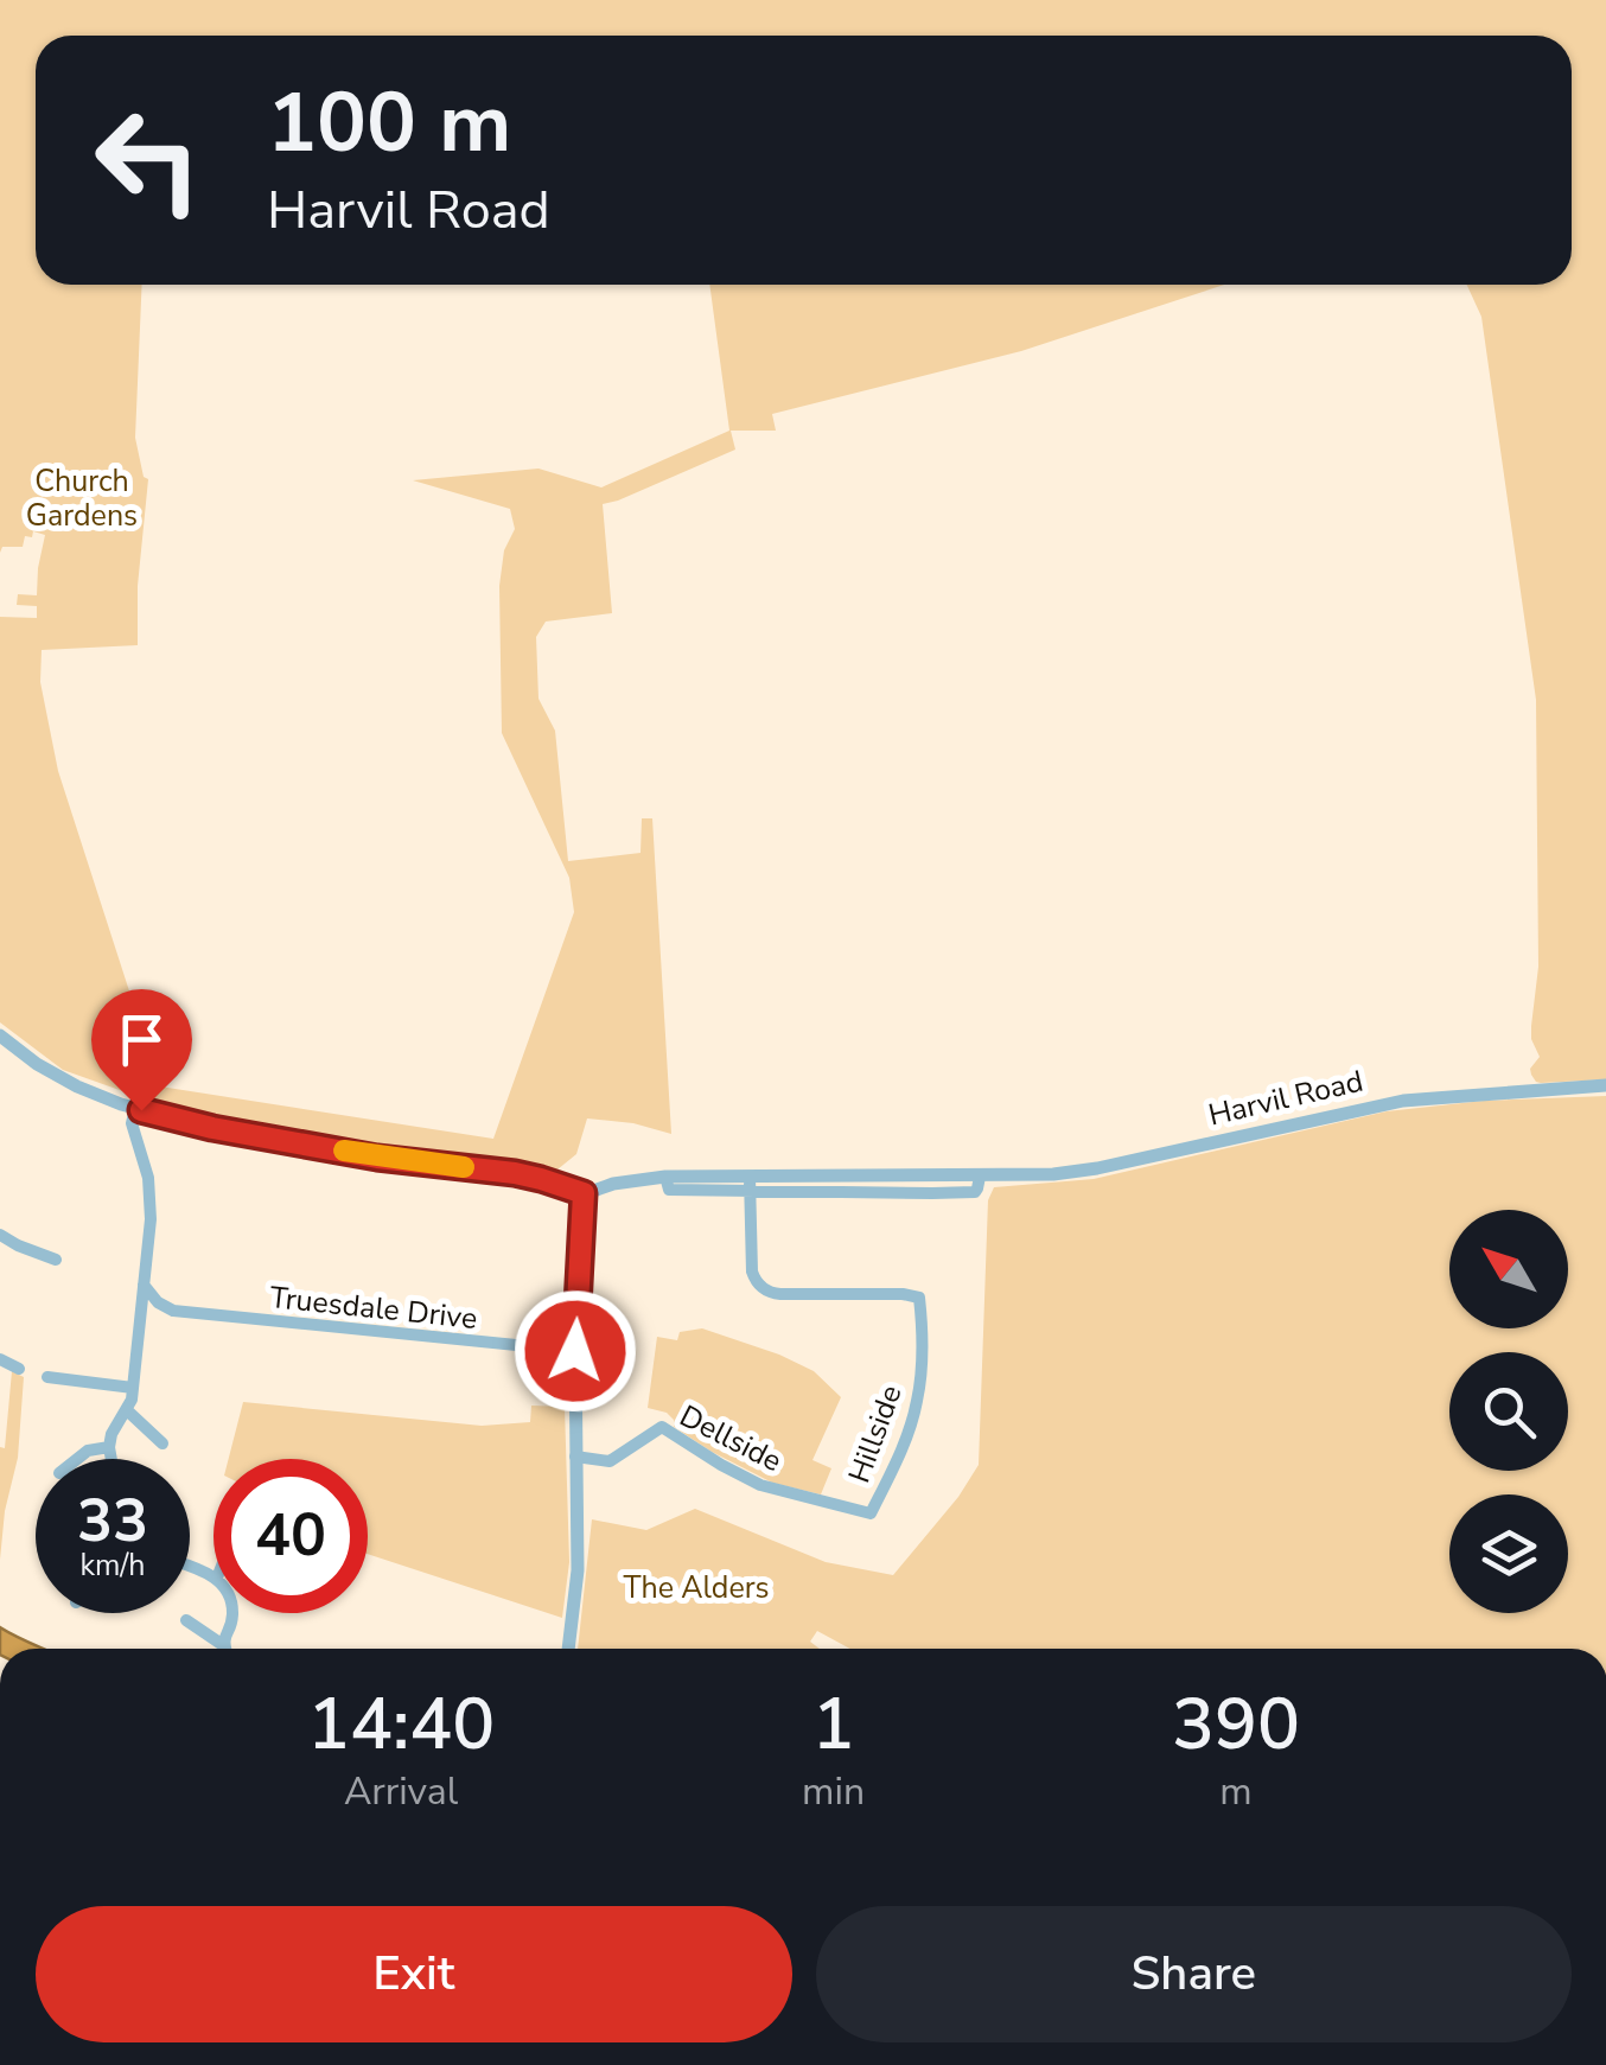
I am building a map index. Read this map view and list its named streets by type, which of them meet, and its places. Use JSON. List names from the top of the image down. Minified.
{"streets":{"street":["Harvil Road","Truesdale Drive","Hillside","Dellside"]},"crossings":[["Harvil Road","Hillside"],["Hillside","Dellside"]],"parks":["Church Gardens","The Alders"],"north":"top left","page":{"turn":["100 m","Harvil Road"],"speed":"33 km/h","limit":"40","eta":["14:40","Arrival","1","min","390","m"],"buttons":["Exit","Share"]}}
